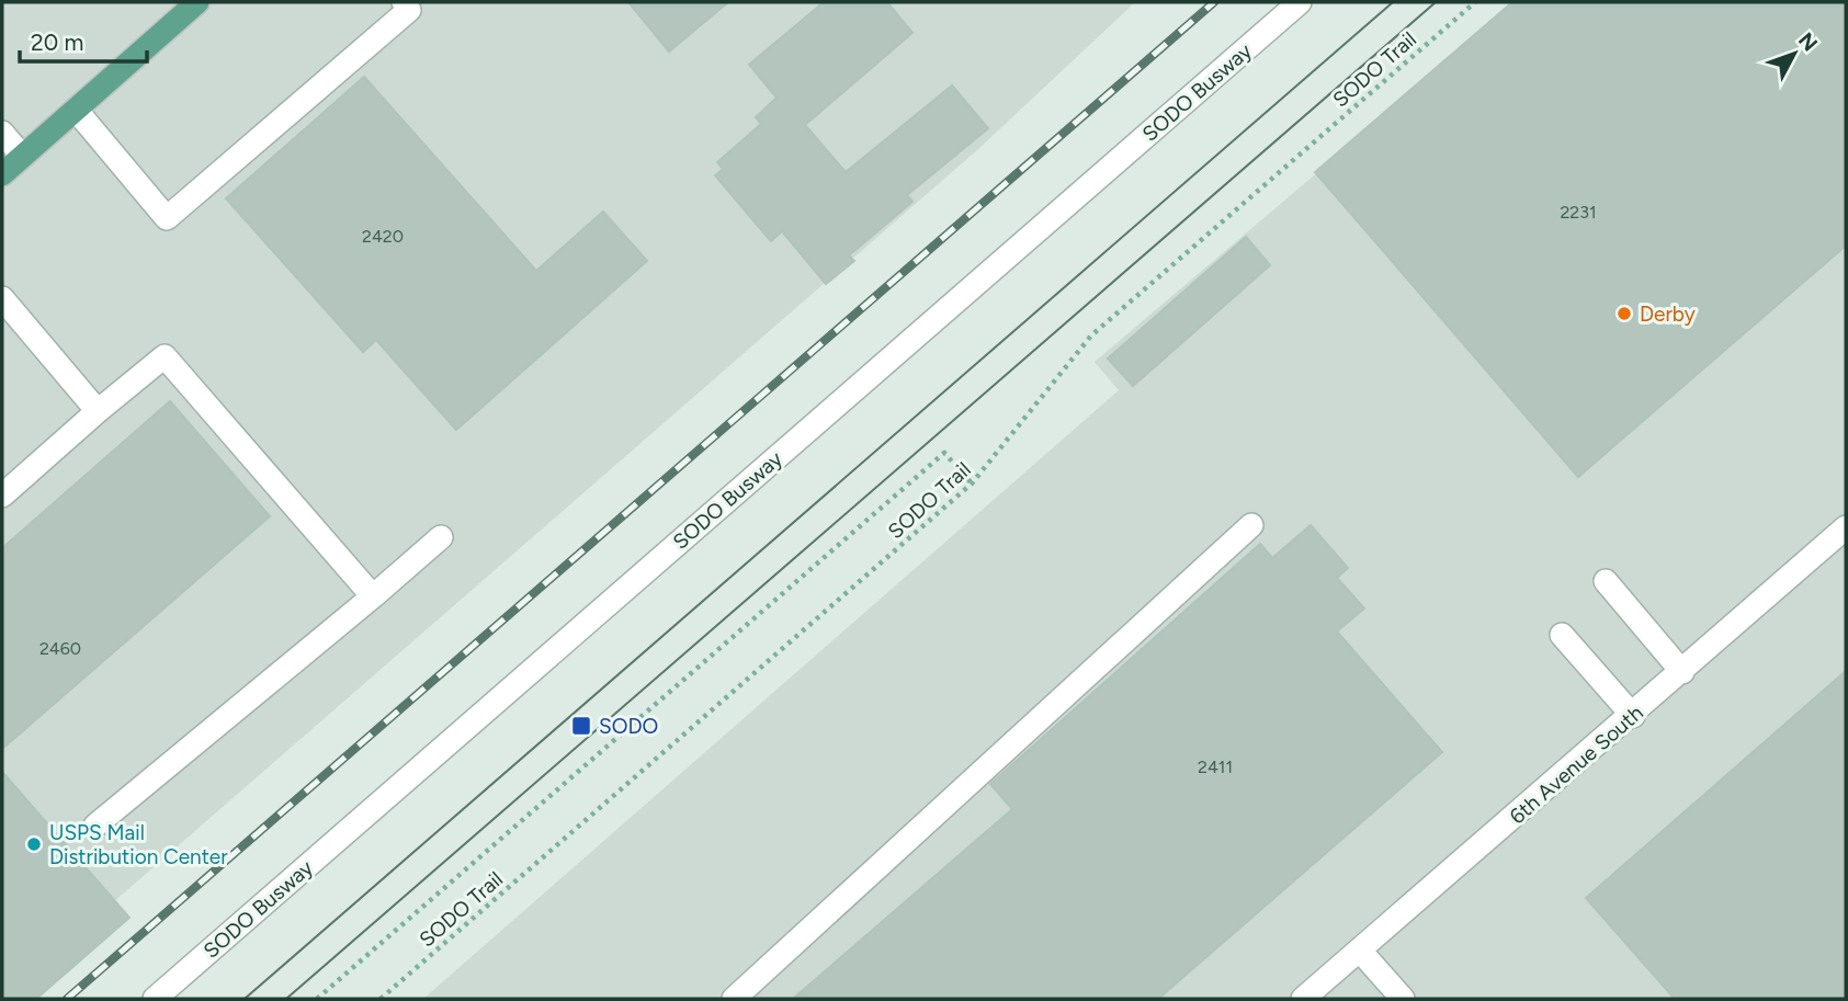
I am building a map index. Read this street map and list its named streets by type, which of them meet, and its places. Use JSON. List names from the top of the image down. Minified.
{"streets":{"street":["SODO Busway","6th Avenue South"],"path":["SODO Trail"]},"places":{"other":["Derby","USPS Mail Distribution Center"],"transit":["SODO"]},"house_numbers":["2231","2420","2460","2411"],"scale_bar":"20 m","north":"top right"}
